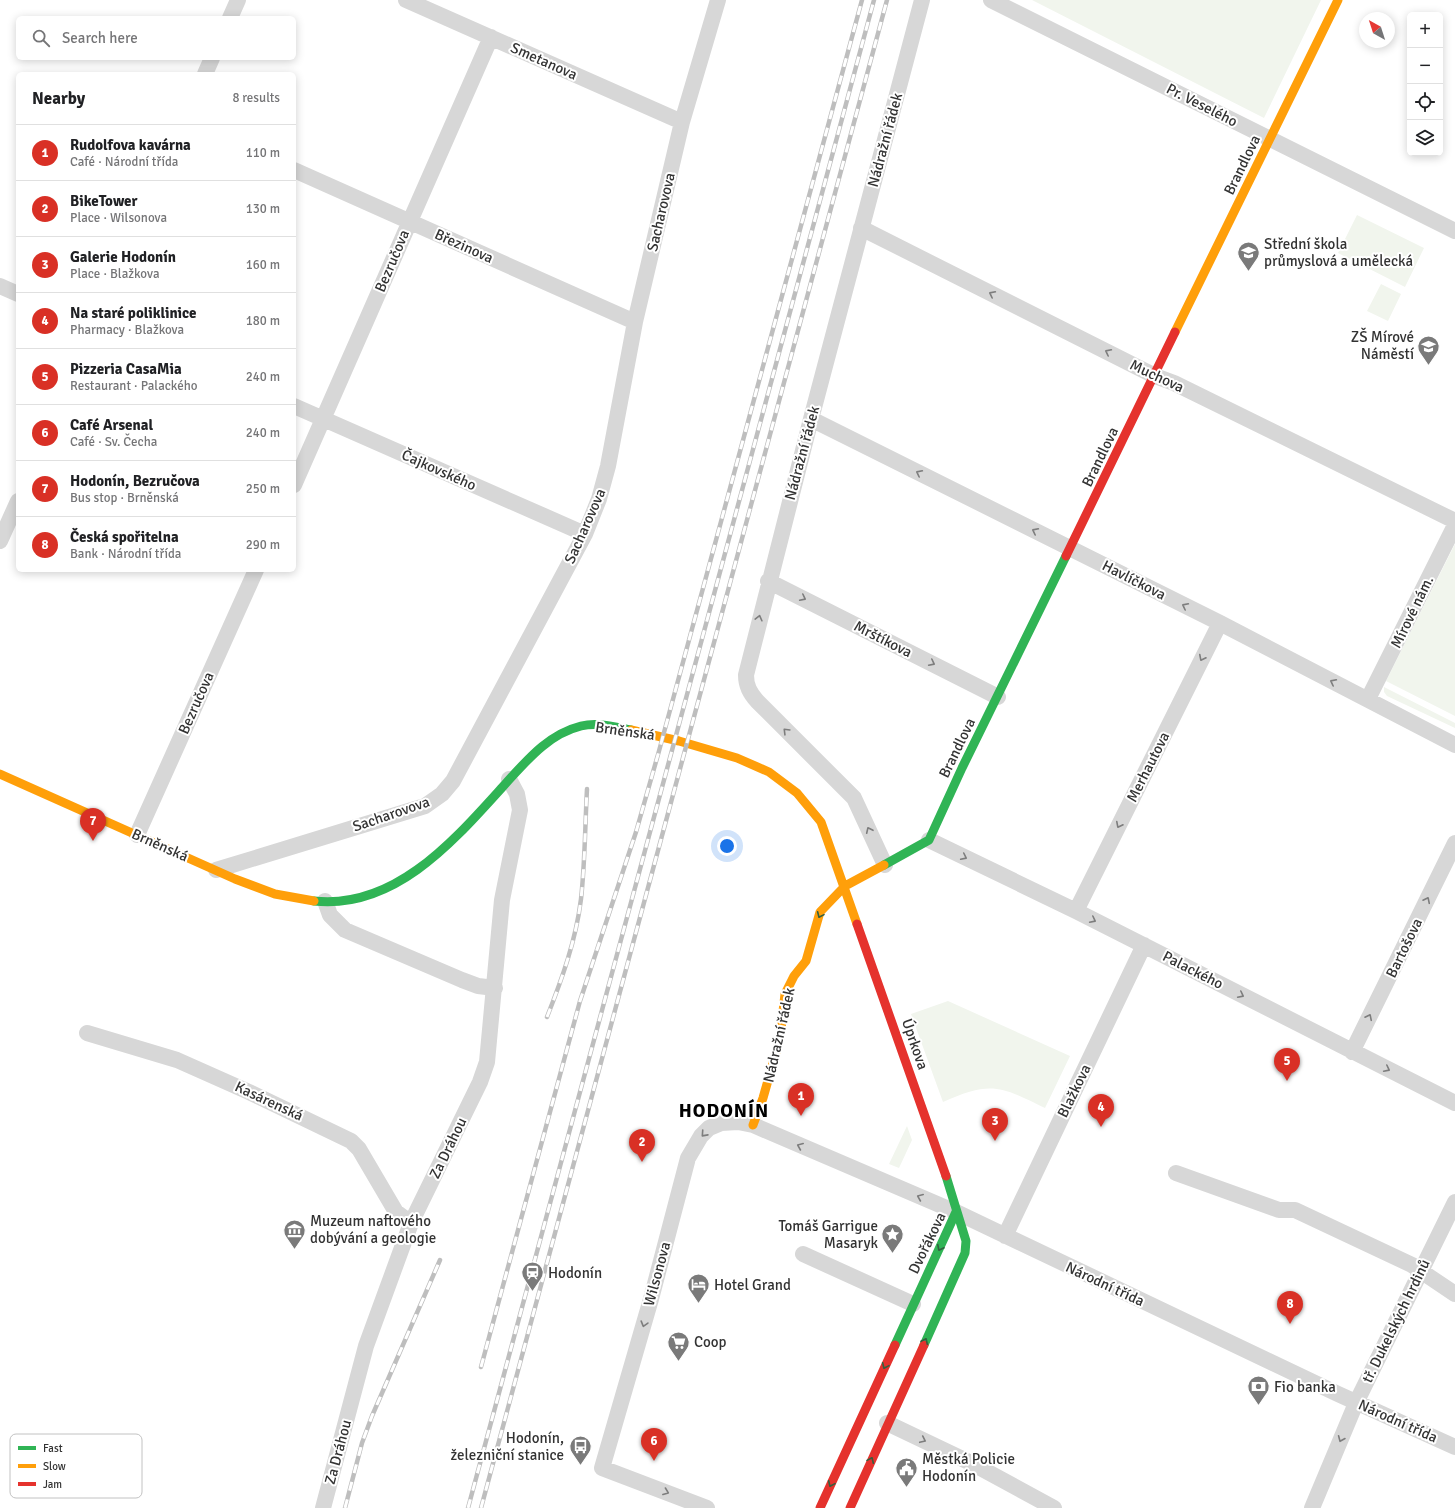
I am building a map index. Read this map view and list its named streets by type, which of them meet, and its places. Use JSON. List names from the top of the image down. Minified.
{"streets":{"main road":["Nádražní řádek","Brandlova","Brněnská","Úprkova","Dvořákova"],"street":["Smetanova","Pr. Veselého","Sacharovova","Březinova","Bezručova","Muchova","Čajkovského","Havlíčkova","Mírové nám.","Mrštíkova","Merhautova","Bartošova","Palackého","Blažkova","Kasárenská","Za Dráhou","Wilsonova","Národní třída","tř. Dukelských hrdinů"]},"crossings":[["Smetanova","Sacharovova"],["Smetanova","Bezručova"],["Pr. Veselého","Brandlova"],["Nádražní řádek","Muchova"],["Nádražní řádek","Havlíčkova"],["Nádražní řádek","Mrštíkova"],["Nádražní řádek","Brněnská"],["Nádražní řádek","Úprkova"],["Nádražní řádek","Wilsonova"],["Nádražní řádek","Národní třída"],["Brandlova","Muchova"],["Brandlova","Havlíčkova"],["Brandlova","Mrštíkova"],["Brandlova","Palackého"],["Sacharovova","Březinova"],["Sacharovova","Čajkovského"],["Sacharovova","Brněnská"],["Březinova","Bezručova"],["Bezručova","Čajkovského"],["Bezručova","Brněnská"],["Havlíčkova","Mírové nám."],["Havlíčkova","Merhautova"],["Brněnská","Úprkova"],["Brněnská","Za Dráhou"],["Merhautova","Palackého"],["Bartošova","Palackého"],["Palackého","Blažkova"],["Úprkova","Dvořákova"],["Úprkova","Národní třída"],["Blažkova","Národní třída"],["Kasárenská","Za Dráhou"],["Dvořákova","Národní třída"],["Wilsonova","Národní třída"],["Národní třída","tř. Dukelských hrdinů"]],"one_way":["Muchova","Havlíčkova","Mrštíkova","Merhautova","Bartošova","Palackého"],"districts":["HODONÍN"],"places":{"school or university":["Střední škola průmyslová a umělecká","ZŠ Mírové Náměstí"],"museum":["Muzeum naftového dobývání a geologie"],"place":["Tomáš Garrigue Masaryk"],"station":["Hodonín"],"hotel":["Hotel Grand"],"supermarket":["Coop"],"bank":["Fio banka"],"bus stop":["Hodonín, železniční stanice"],"public building":["Městká Policie Hodonín"]},"legend":["Fast","Slow","Jam"],"north":"top left","page":{"map_buttons":["+","−"],"search":"Search here","heading":["Nearby","8 results"],"list":[{"mark":"1","name":"Rudolfova kavárna","note":"Café · Národní třída","value":"110 m"},{"mark":"2","name":"BikeTower","note":"Place · Wilsonova","value":"130 m"},{"mark":"3","name":"Galerie Hodonín","note":"Place · Blažkova","value":"160 m"},{"mark":"4","name":"Na staré poliklinice","note":"Pharmacy · Blažkova","value":"180 m"},{"mark":"5","name":"Pizzeria CasaMia","note":"Restaurant · Palackého","value":"240 m"},{"mark":"6","name":"Café Arsenal","note":"Café · Sv. Čecha","value":"240 m"},{"mark":"7","name":"Hodonín, Bezručova","note":"Bus stop · Brněnská","value":"250 m"},{"mark":"8","name":"Česká spořitelna","note":"Bank · Národní třída","value":"290 m"}],"pins":["7","5","1","4","3","2","8","6"]}}
